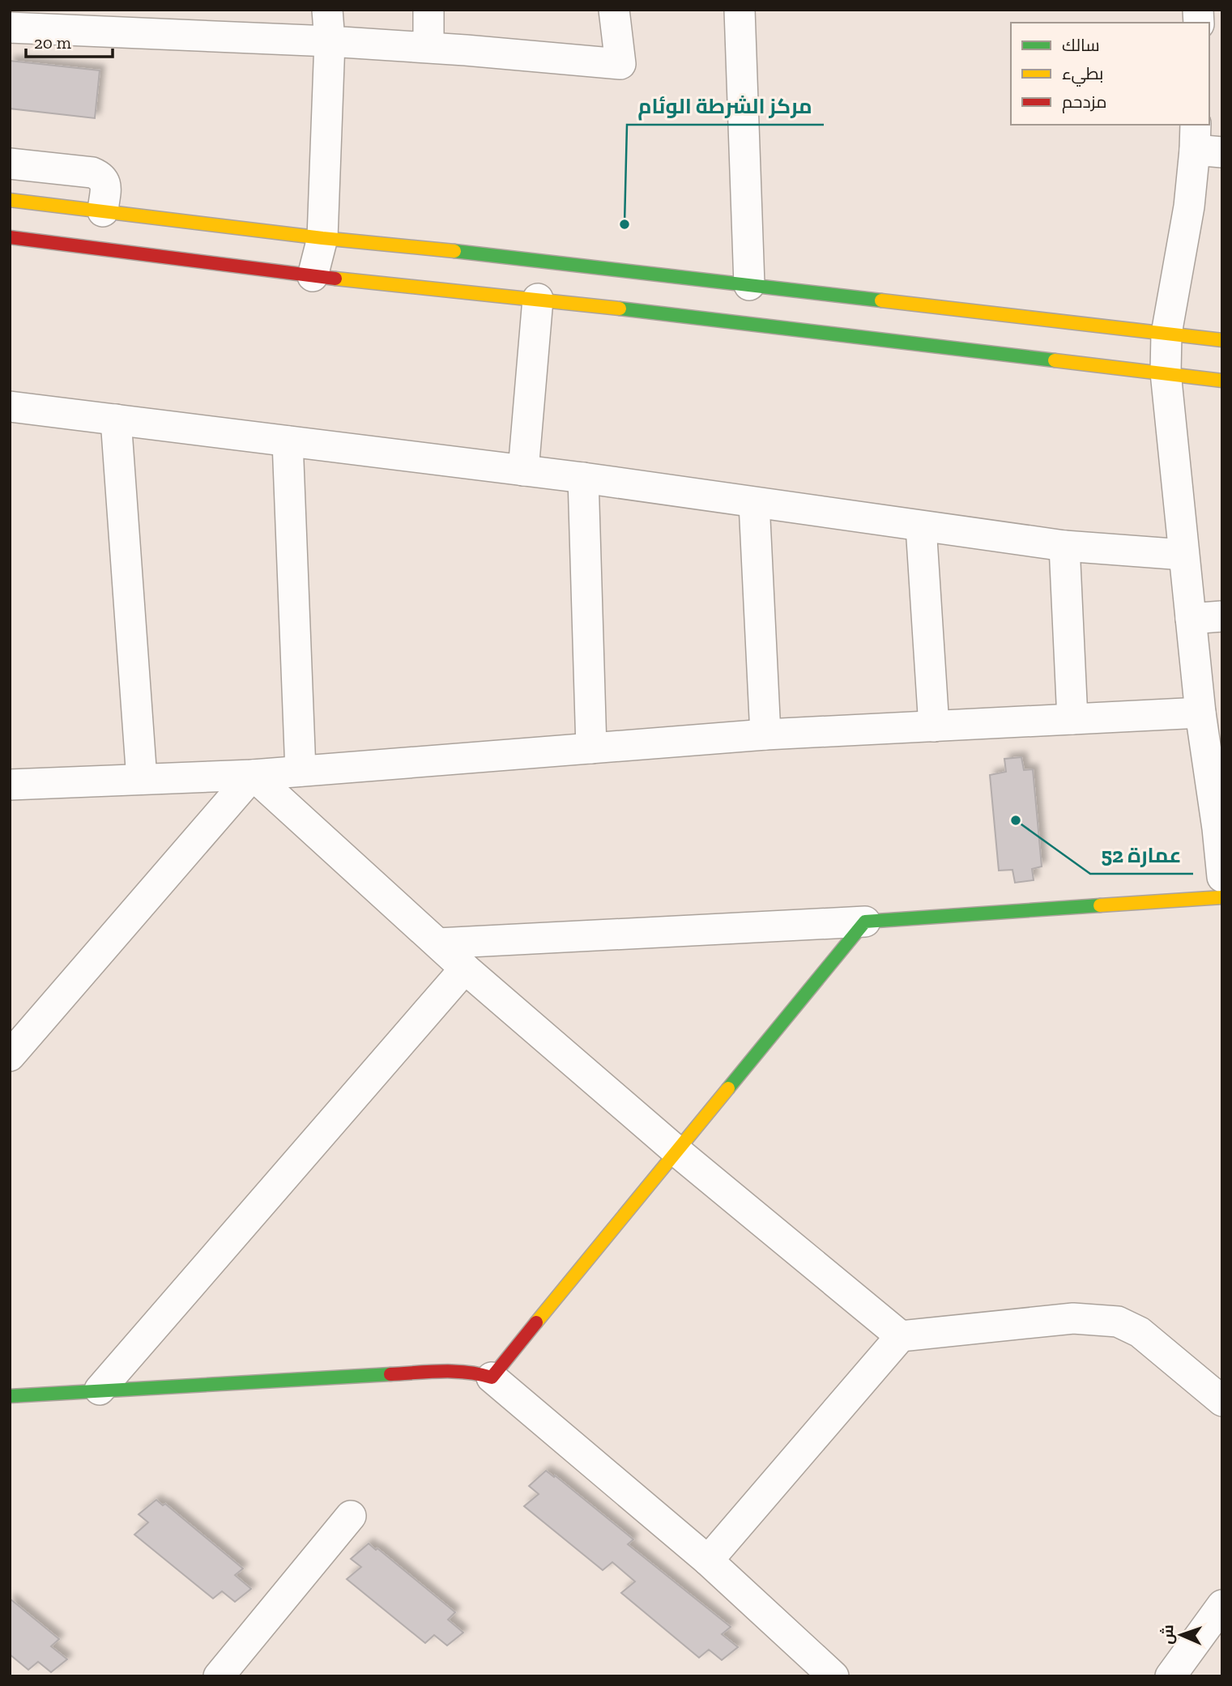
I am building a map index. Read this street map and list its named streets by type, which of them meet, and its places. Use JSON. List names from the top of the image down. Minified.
{"places":["مركز الشرطة الوئام","عمارة 52"],"legend":["سالك","بطيء","مزدحم"],"scale_bar":"20 m","north":"left"}
